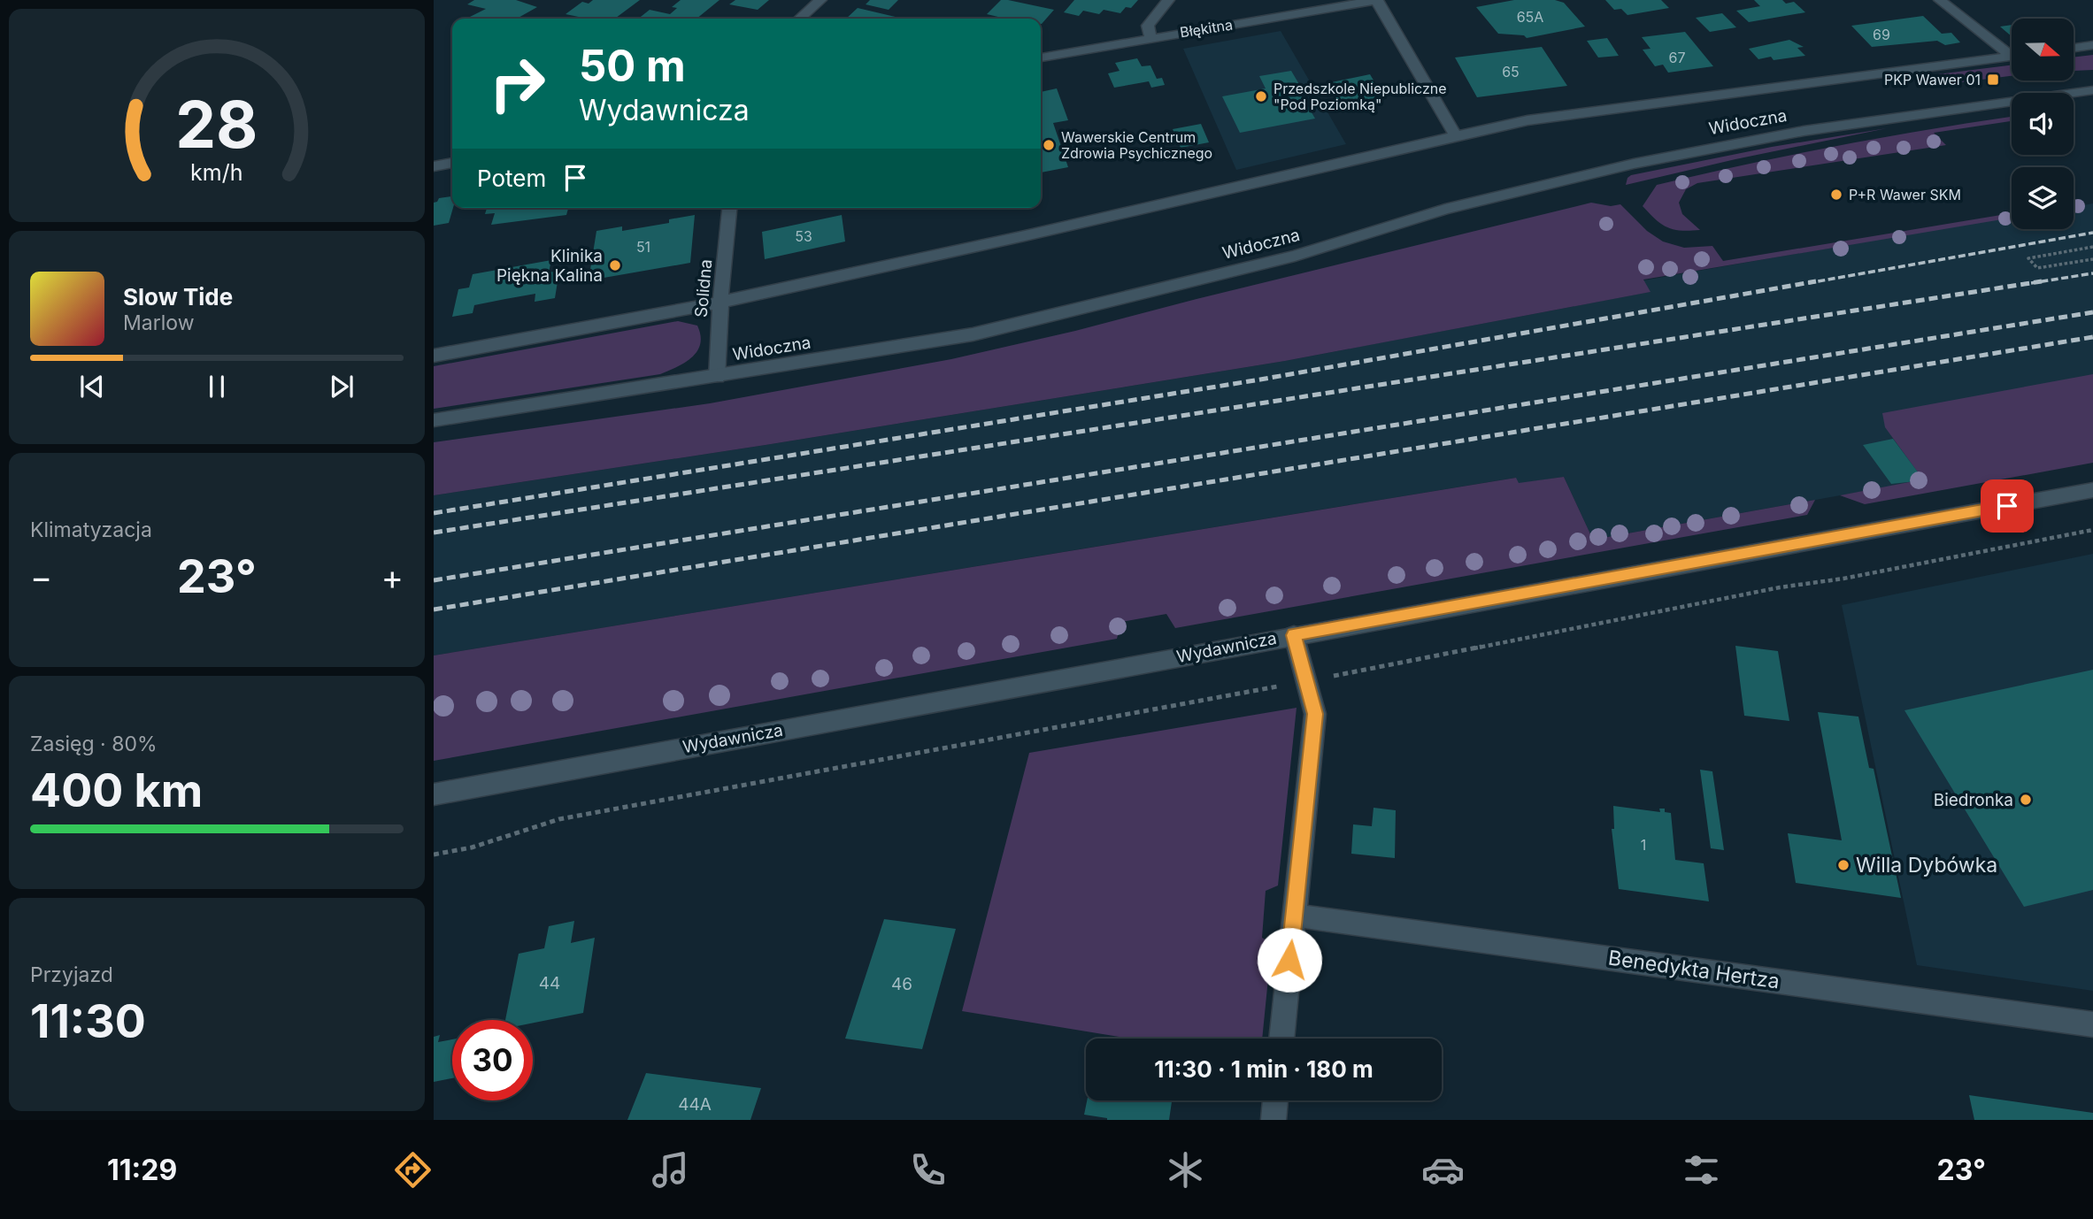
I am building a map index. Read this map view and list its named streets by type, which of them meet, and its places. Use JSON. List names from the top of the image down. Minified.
{"streets":{"street":["Błękitna","Widoczna","Solidna","Wydawnicza","Benedykta Hertza"]},"crossings":[["Widoczna","Solidna"]],"places":{"transit":["PKP Wawer 01"],"other":["Przedszkole Niepubliczne \"Pod Poziomką\"","Wawerskie Centrum Zdrowia Psychicznego","P+R Wawer SKM","Klinika Piękna Kalina","Biedronka","Willa Dybówka"]},"house_numbers":["65A","69","67","65","53","51","1","44","46","44A"],"north":"right","page":{"turn":["50 m","Wydawnicza"],"then":"Potem","song":["Slow Tide","Marlow"],"tile":["Klimatyzacja",["Zasięg · 80%","400 km"],["Przyjazd","11:30"]],"heat":["−","23°","+"],"limit":"30","trip":"11:30 · 1 min · 180 m","tabs":["11:29","23°"],"gauge":["28","km/h"]}}
